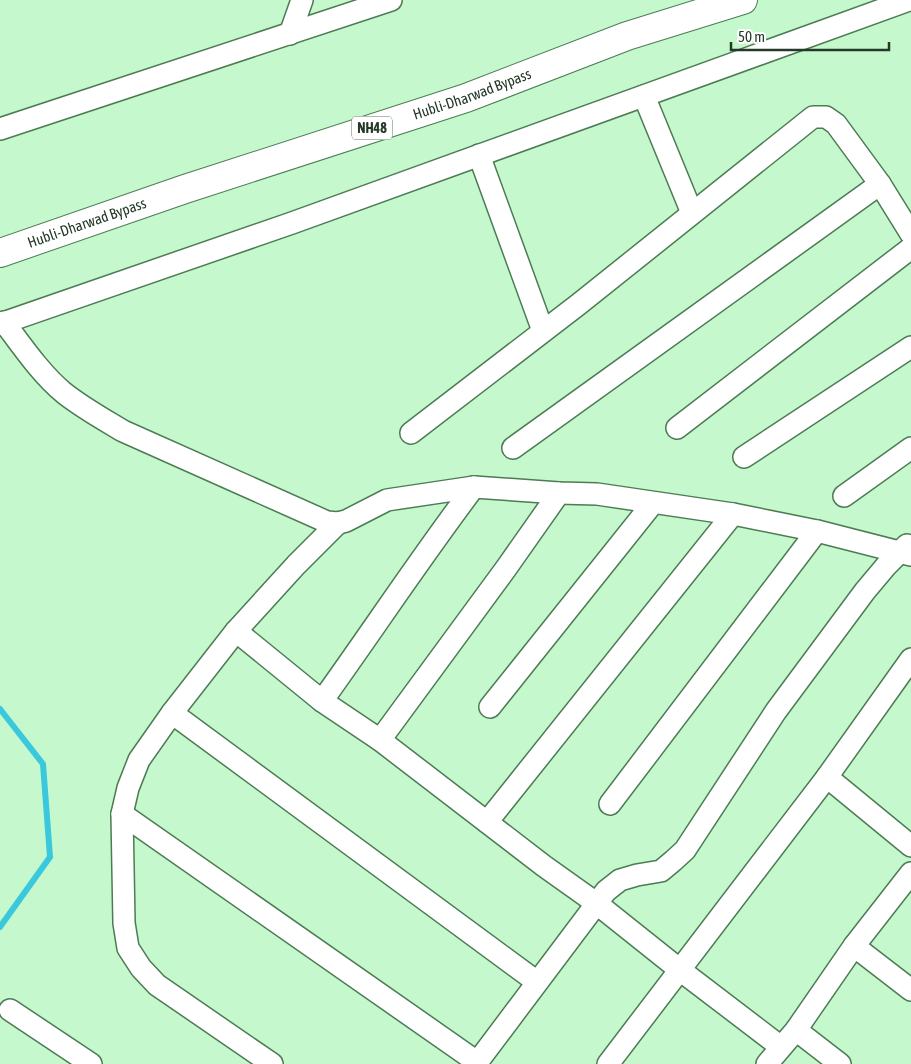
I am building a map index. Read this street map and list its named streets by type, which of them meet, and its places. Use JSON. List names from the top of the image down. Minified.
{"streets":{"highway":["Hubli-Dharwad Bypass","NH48"]},"scale_bar":"50 m"}
